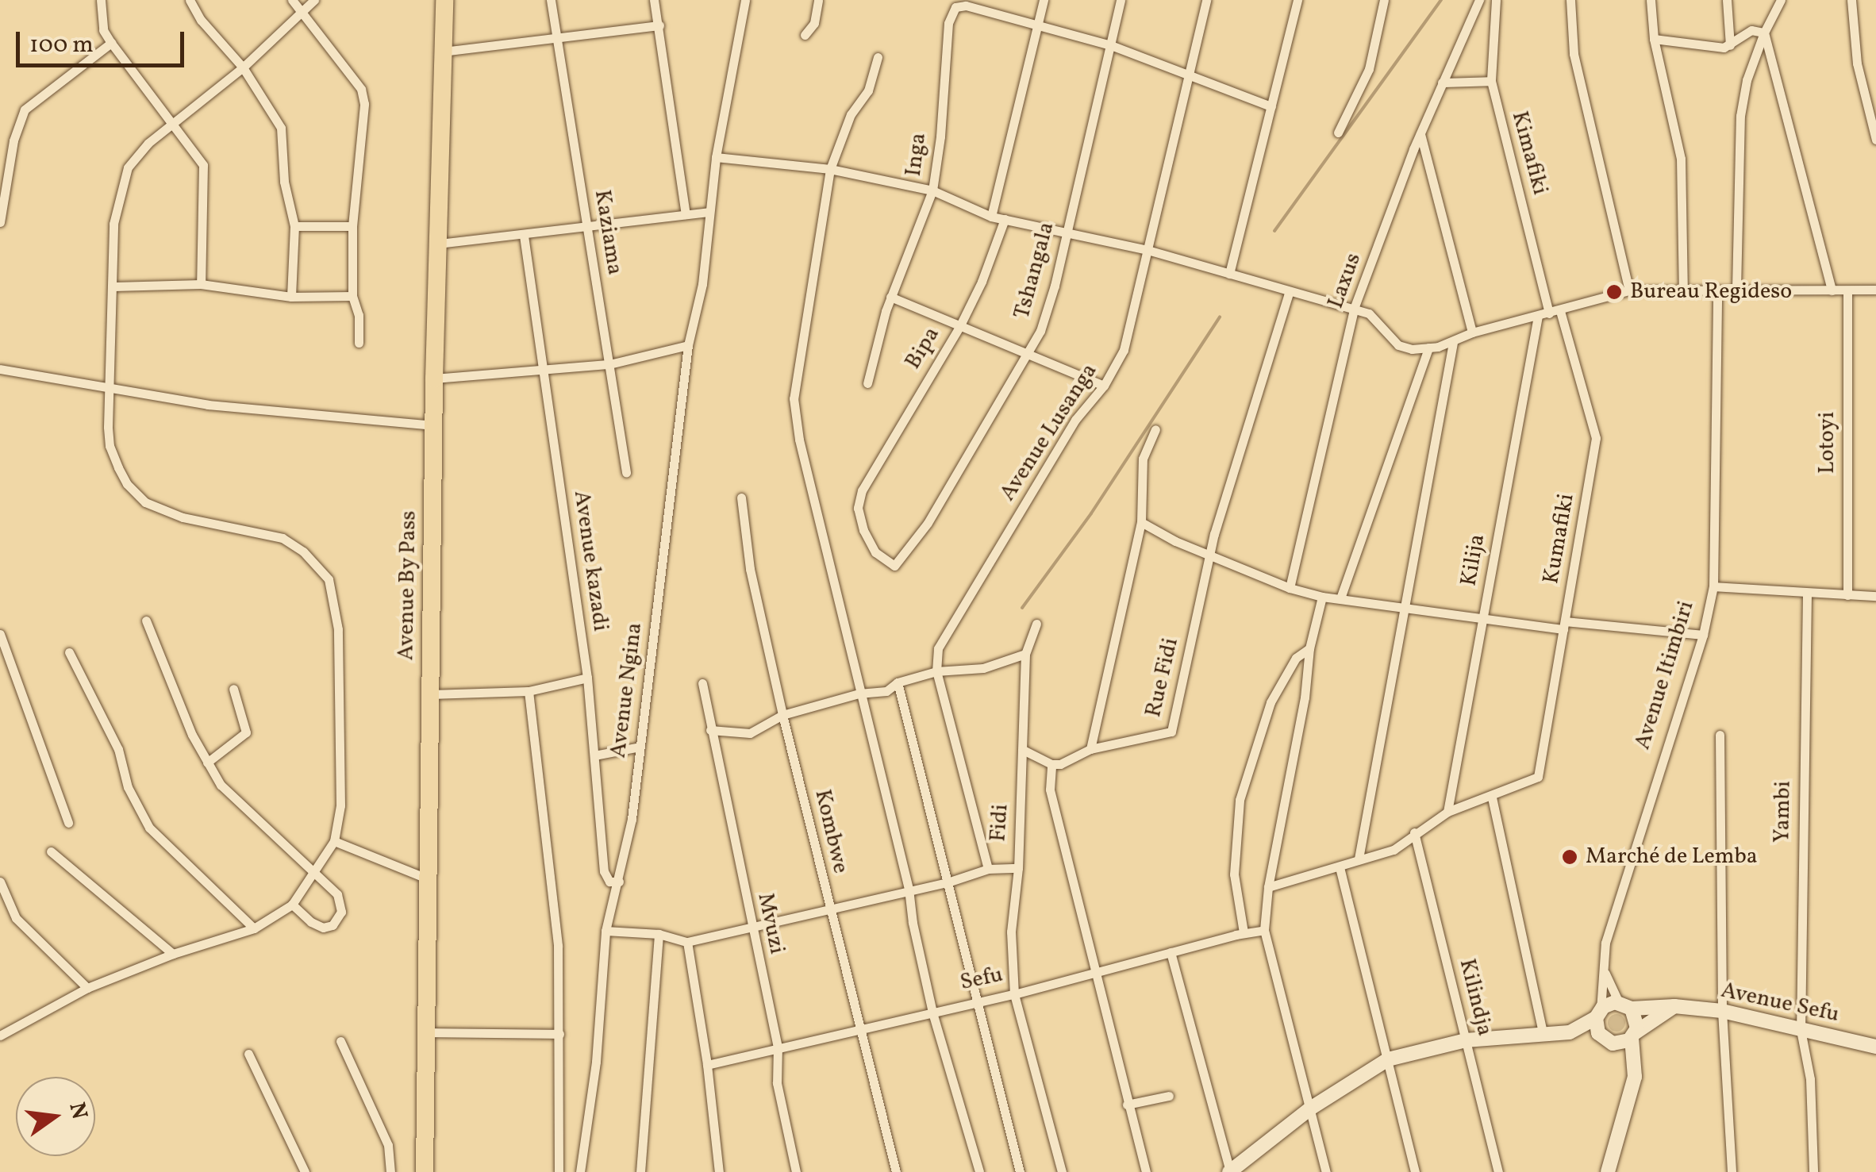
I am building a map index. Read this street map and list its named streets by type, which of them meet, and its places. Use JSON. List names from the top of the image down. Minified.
{"streets":{"highway":["Avenue By Pass"],"main road":["Avenue Sefu"],"street":["Kimafiki","Inga","Kaziama","Tshangala","Laxus","Bipa","Avenue Lusanga","Lotoyi","Kumafiki","Kilija","Avenue kazadi","Avenue Itimbiri","Rue Fidi","Avenue Ngina","Yambi","Fidi","Kombwe","Mvuzi","Sefu","Kilindja"]},"crossings":[["Kimafiki","Kilija"],["Tshangala","Bipa"],["Avenue kazadi","Avenue Ngina"],["Avenue Itimbiri","Avenue Sefu"],["Yambi","Avenue Sefu"],["Fidi","Sefu"],["Kombwe","Sefu"],["Mvuzi","Sefu"]],"places":["Bureau Regideso","Marché de Lemba"],"scale_bar":"100 m","north":"right"}
